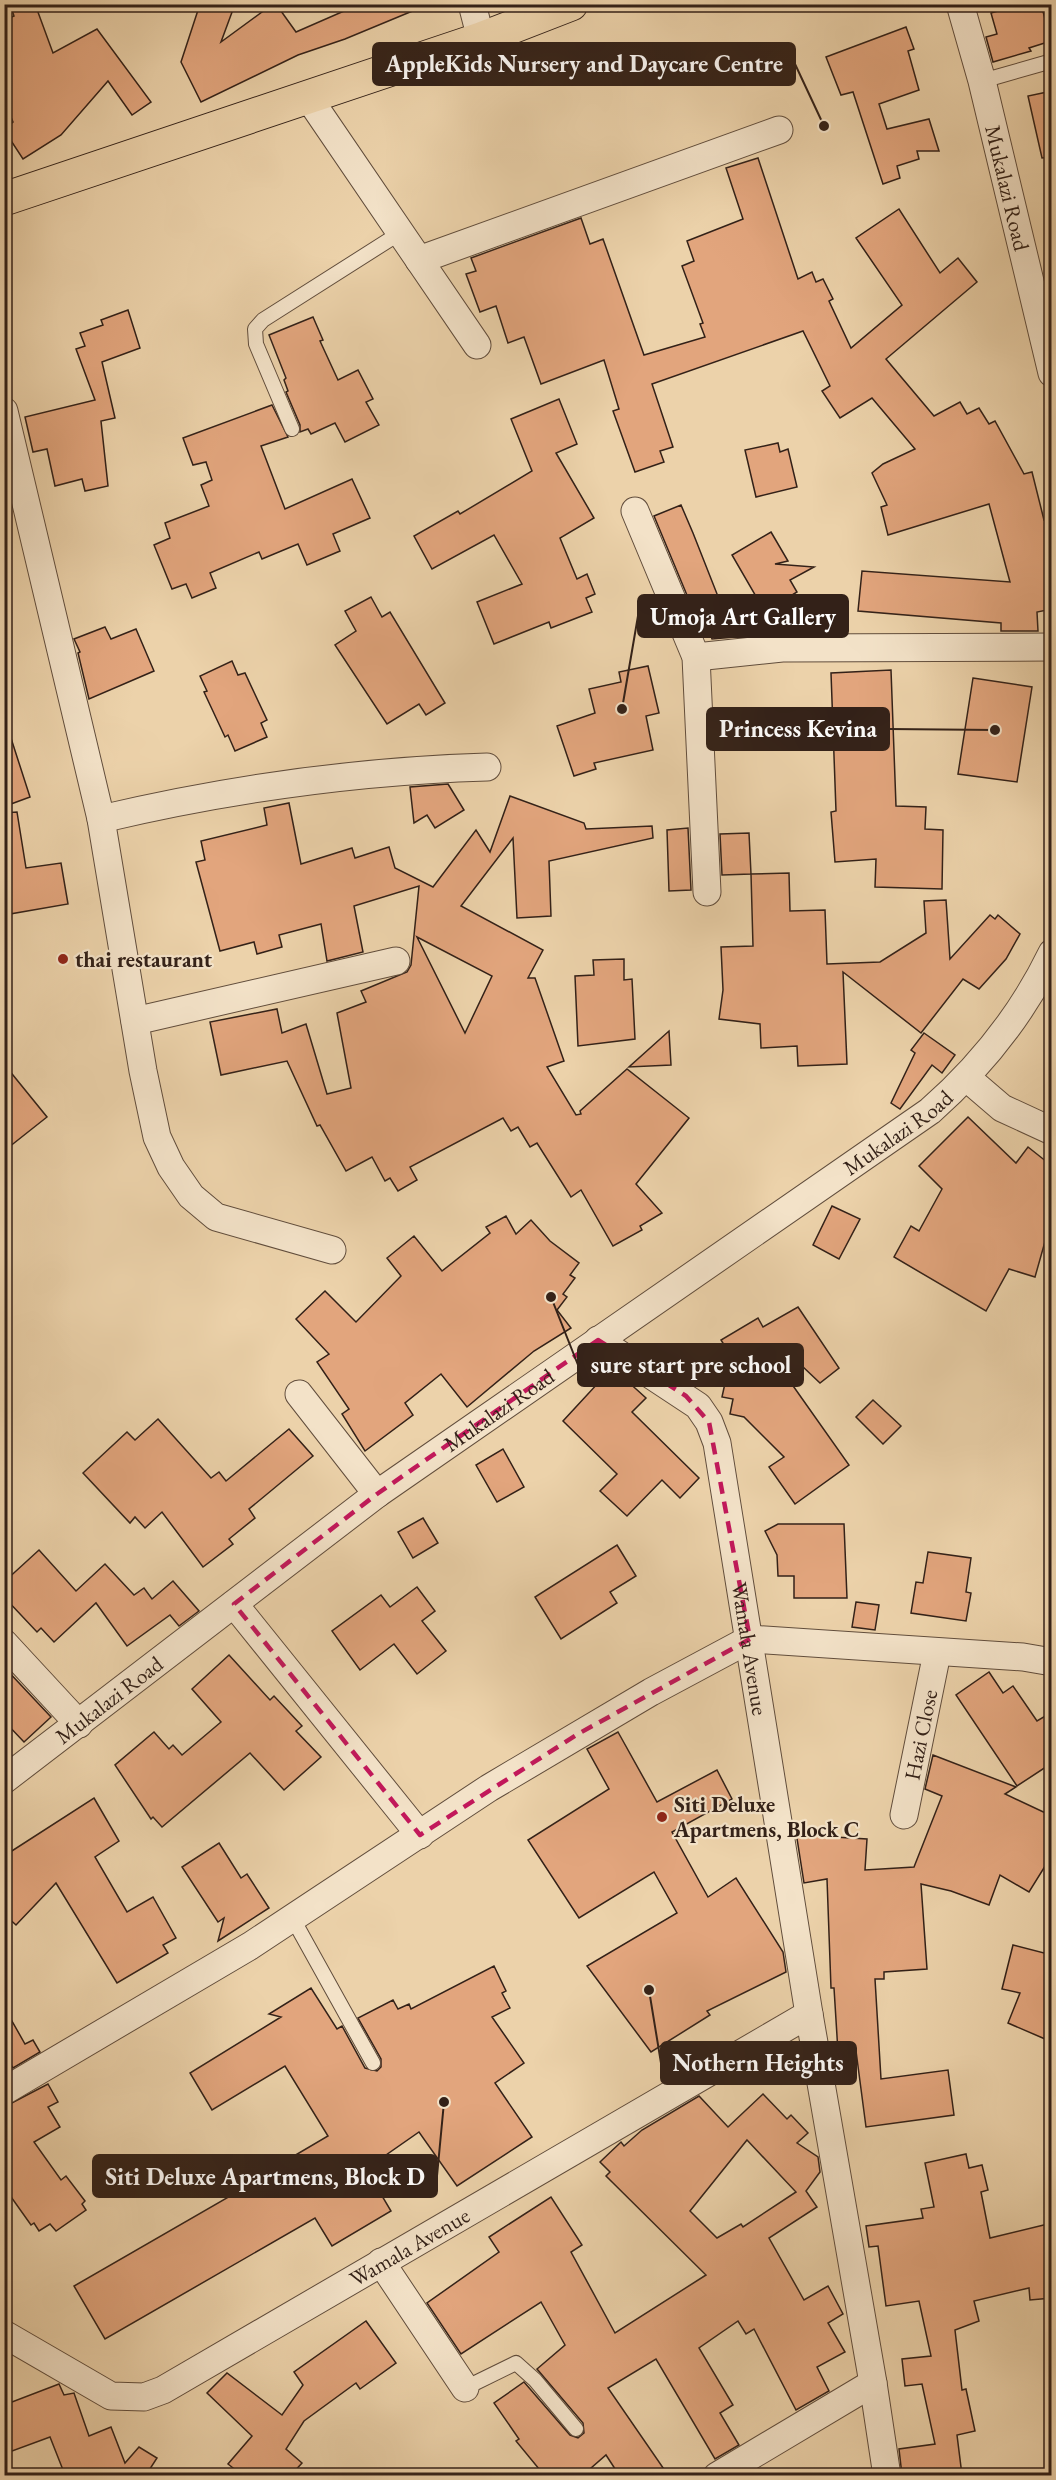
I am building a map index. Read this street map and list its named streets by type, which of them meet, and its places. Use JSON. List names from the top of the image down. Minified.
{"streets":{"street":["Mukalazi Road","Wamala Avenue","Hazi Close"]},"crossings":[["Mukalazi Road","Wamala Avenue"]],"places":["AppleKids Nursery and Daycare Centre","Umoja Art Gallery","Princess Kevina","thai restaurant","sure start pre school","Siti Deluxe Apartmens, Block C","Nothern Heights","Siti Deluxe Apartmens, Block D"]}
